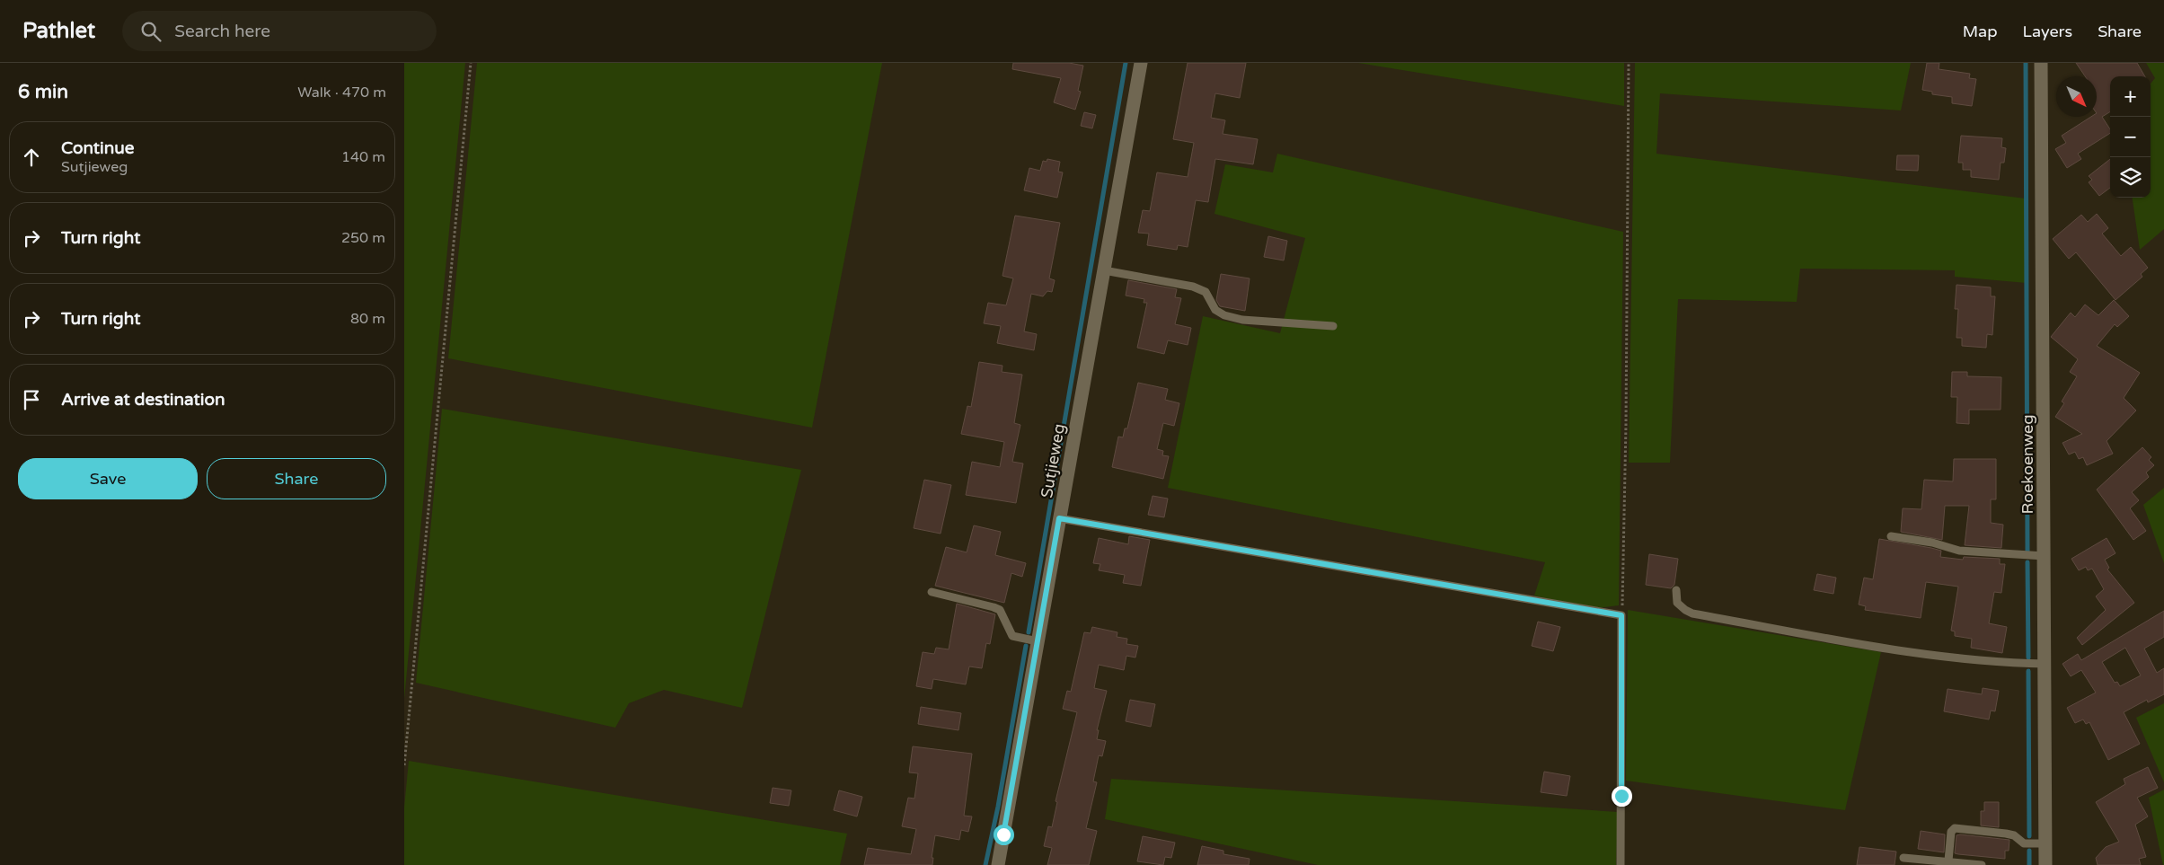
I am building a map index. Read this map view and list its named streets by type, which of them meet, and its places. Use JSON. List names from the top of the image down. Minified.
{"streets":{"street":["Sutjieweg","Roekoenweg"]},"north":"bottom right","page":{"header":"Pathlet","search":"Search here","nav":["Map","Layers","Share"],"heading":["6 min","Walk · 470 m"],"map_buttons":["+","−"],"list":[["Continue","Sutjieweg","140 m"],["Turn right","250 m"],["Turn right","80 m"],"Arrive at destination"],"buttons":["Save","Share"]}}
